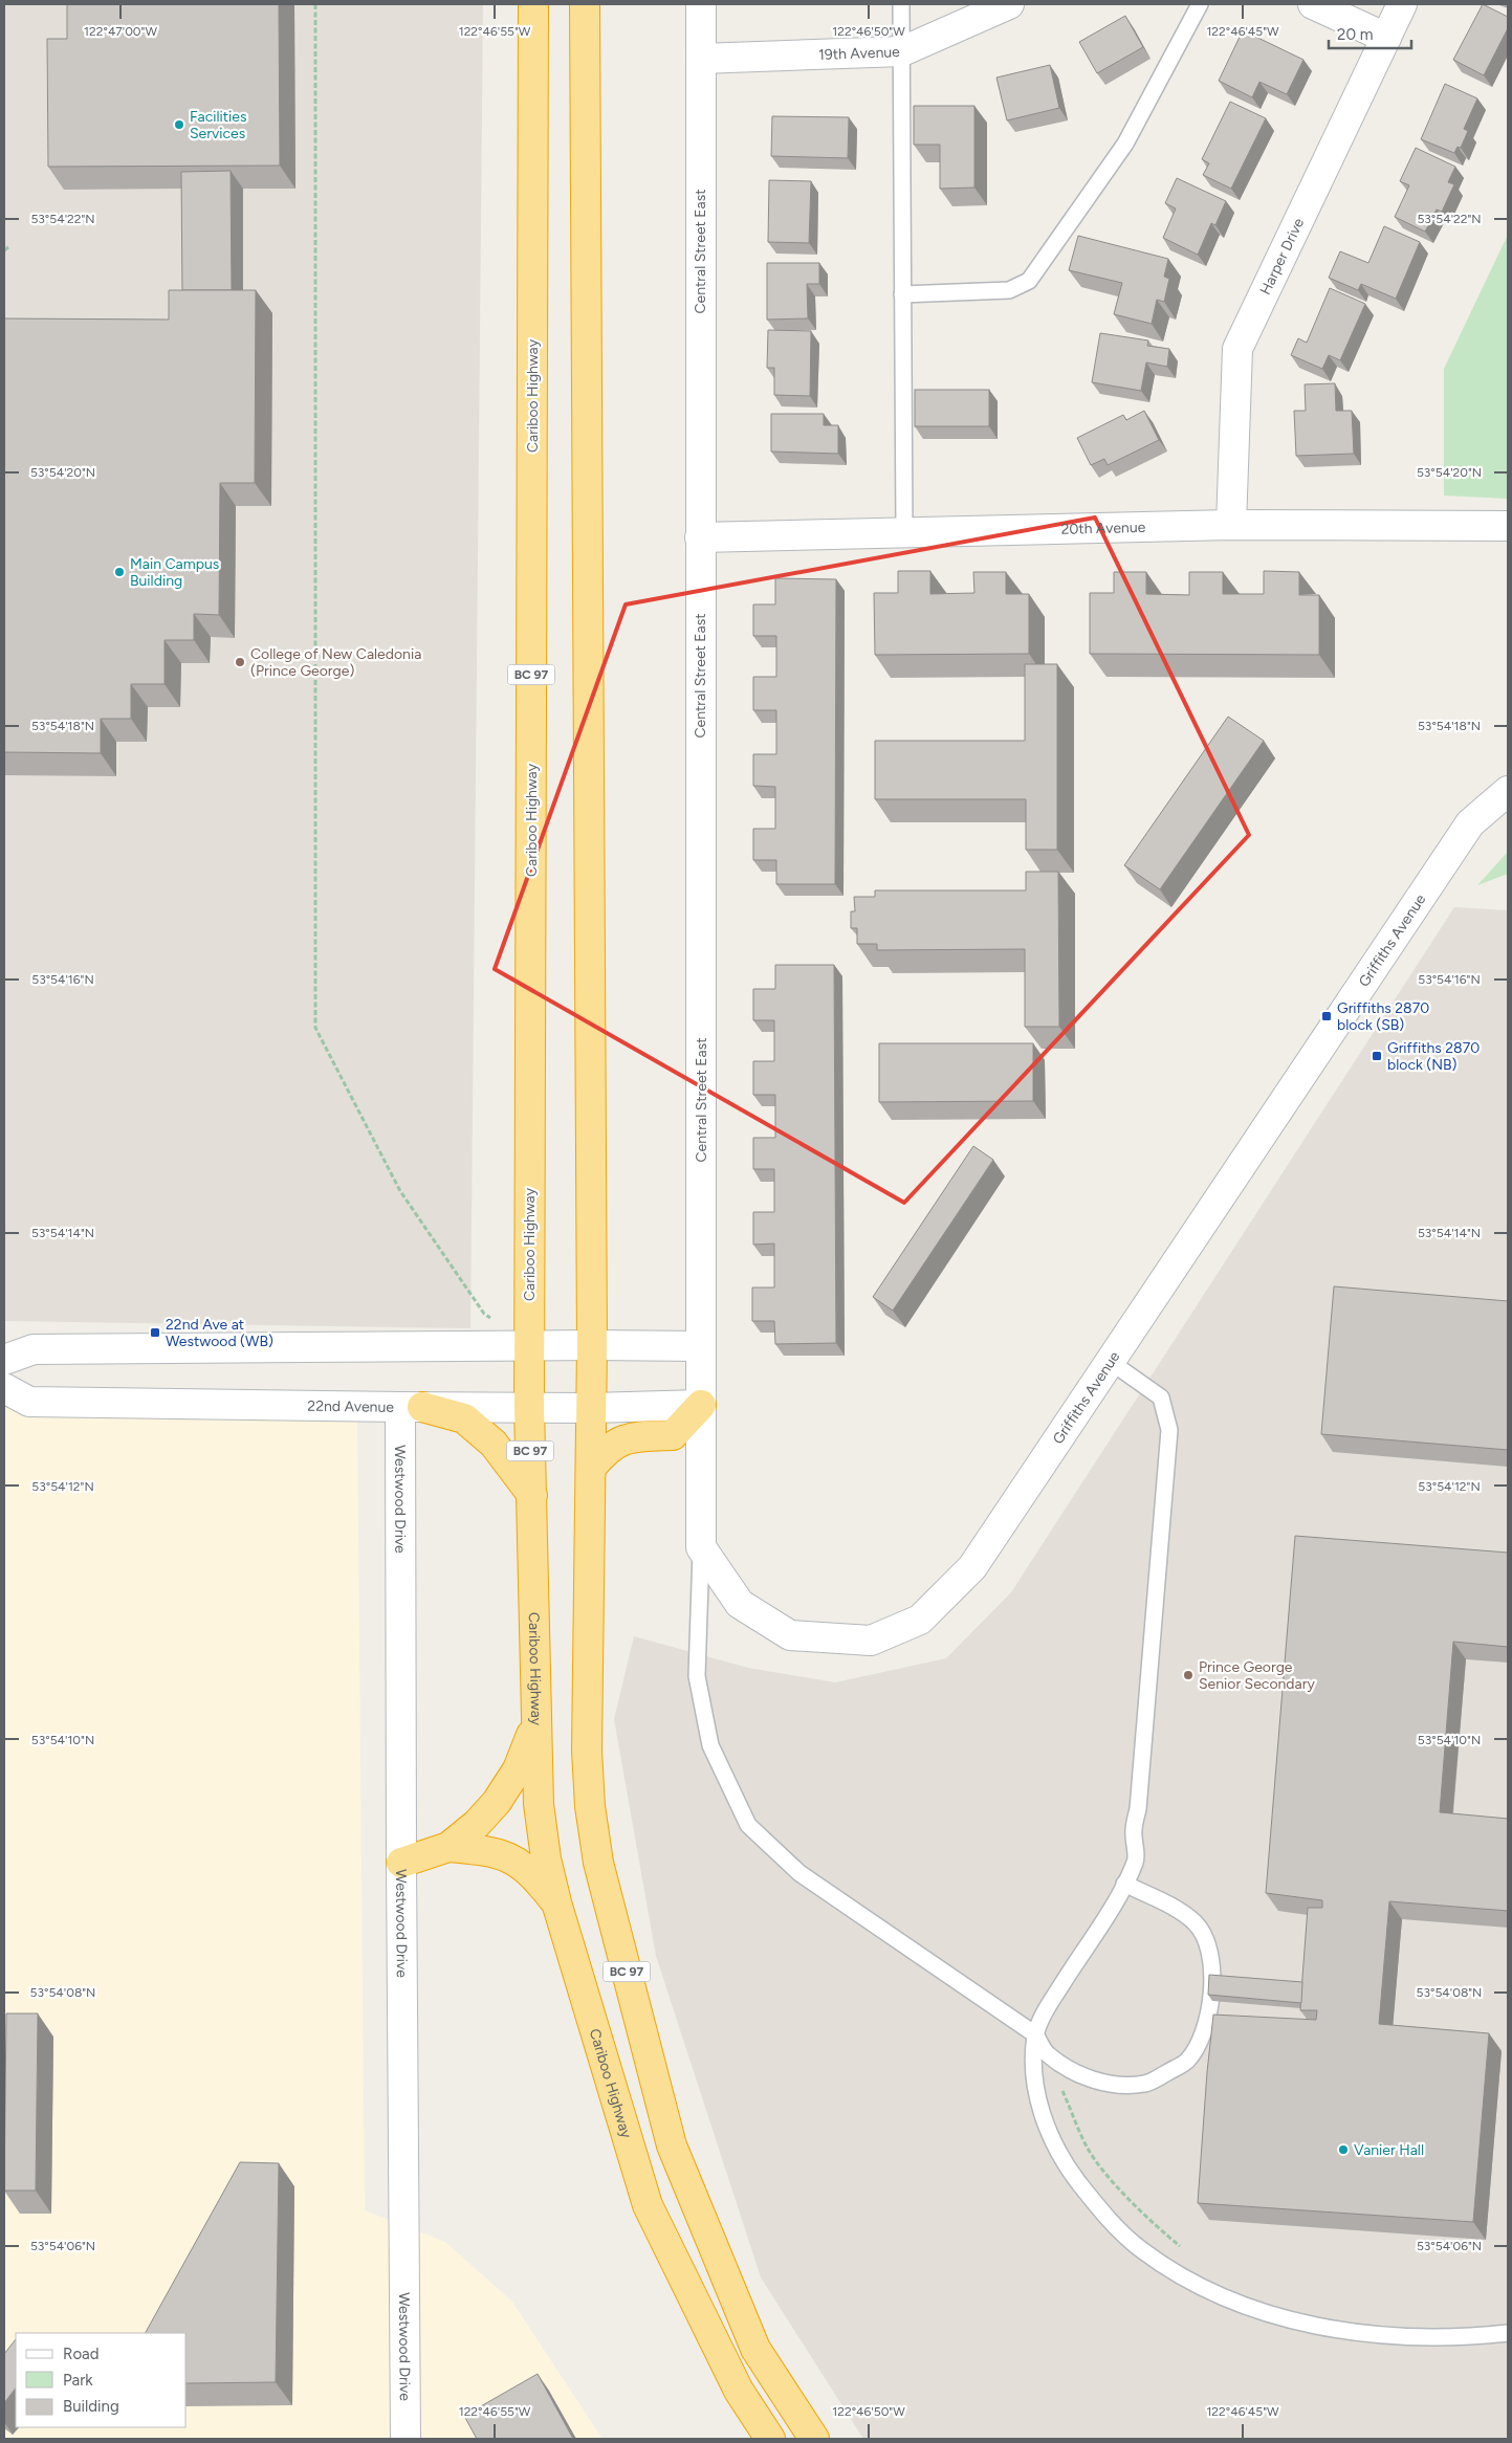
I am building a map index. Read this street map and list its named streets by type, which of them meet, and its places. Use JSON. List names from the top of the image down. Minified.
{"streets":{"highway":["Cariboo Highway","BC 97"],"street":["19th Avenue","Central Street East","Harper Drive","20th Avenue","Griffiths Avenue","22nd Avenue","Westwood Drive"]},"crossings":[["19th Avenue","Central Street East"],["Central Street East","20th Avenue"],["Harper Drive","20th Avenue"],["Cariboo Highway","22nd Avenue"],["BC 97","22nd Avenue"],["22nd Avenue","Westwood Drive"]],"places":{"other":["Facilities Services","Main Campus Building","College of New Caledonia (Prince George)","Prince George Senior Secondary","Vanier Hall"],"transit":["Griffiths 2870 block (SB)","Griffiths 2870 block (NB)","22nd Ave at Westwood (WB)"]},"legend":["Road","Park","Building"],"scale_bar":"20 m","coordinates":["122°47'00\"W","122°46'55\"W","122°46'50\"W","122°46'45\"W","53°54'22\"N","53°54'20\"N","53°54'18\"N","53°54'16\"N","53°54'14\"N","53°54'12\"N","53°54'10\"N","53°54'08\"N","53°54'06\"N"]}
